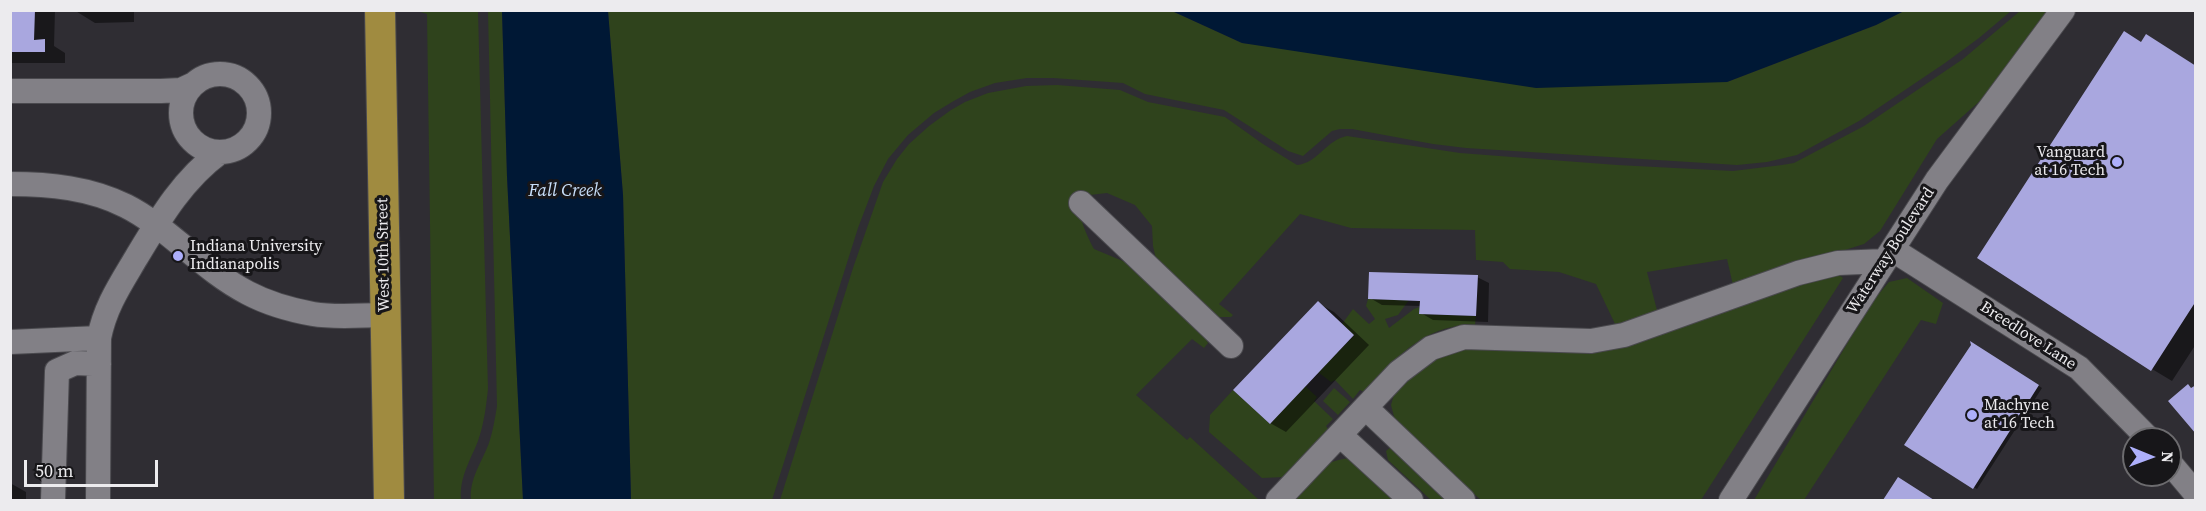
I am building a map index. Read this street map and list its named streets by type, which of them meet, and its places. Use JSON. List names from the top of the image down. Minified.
{"streets":{"main road":["West 10th Street"],"street":["Waterway Boulevard","Breedlove Lane"]},"crossings":[["Waterway Boulevard","Breedlove Lane"]],"water":["Fall Creek"],"places":["Vanguard at 16 Tech","Indiana University Indianapolis","Machyne at 16 Tech"],"scale_bar":"50 m","north":"right"}
